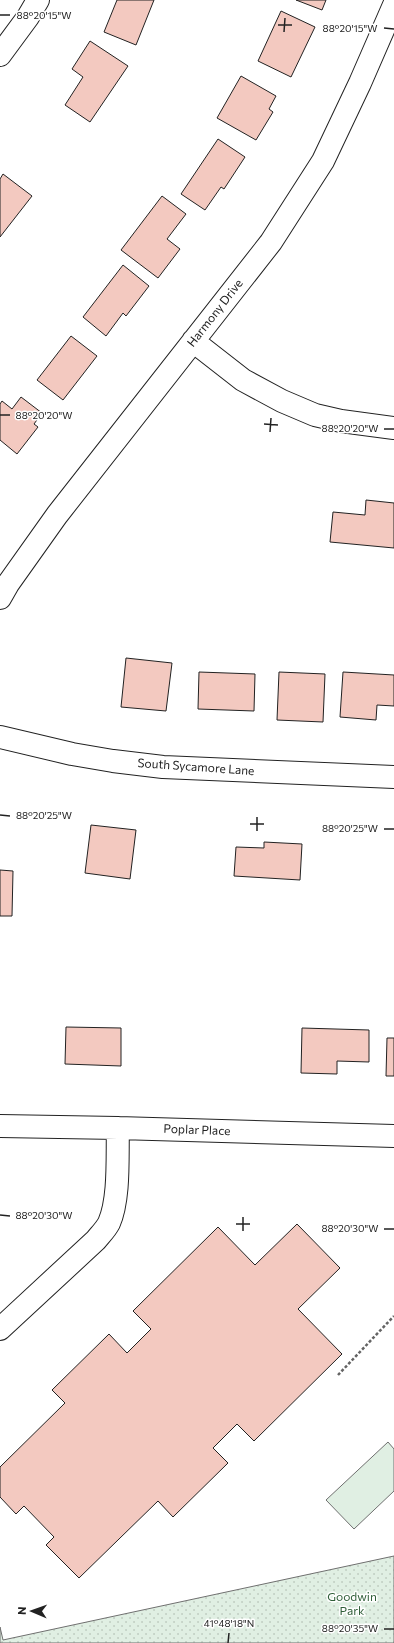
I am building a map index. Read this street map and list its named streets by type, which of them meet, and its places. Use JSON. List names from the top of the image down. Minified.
{"streets":{"street":["Harmony Drive","South Sycamore Lane","Poplar Place"]},"parks":["Goodwin Park"],"north":"left","coordinates":["88°20'15\"W","88°20'20\"W","88°20'25\"W","88°20'30\"W","41°48'18\"N","88°20'35\"W"]}
